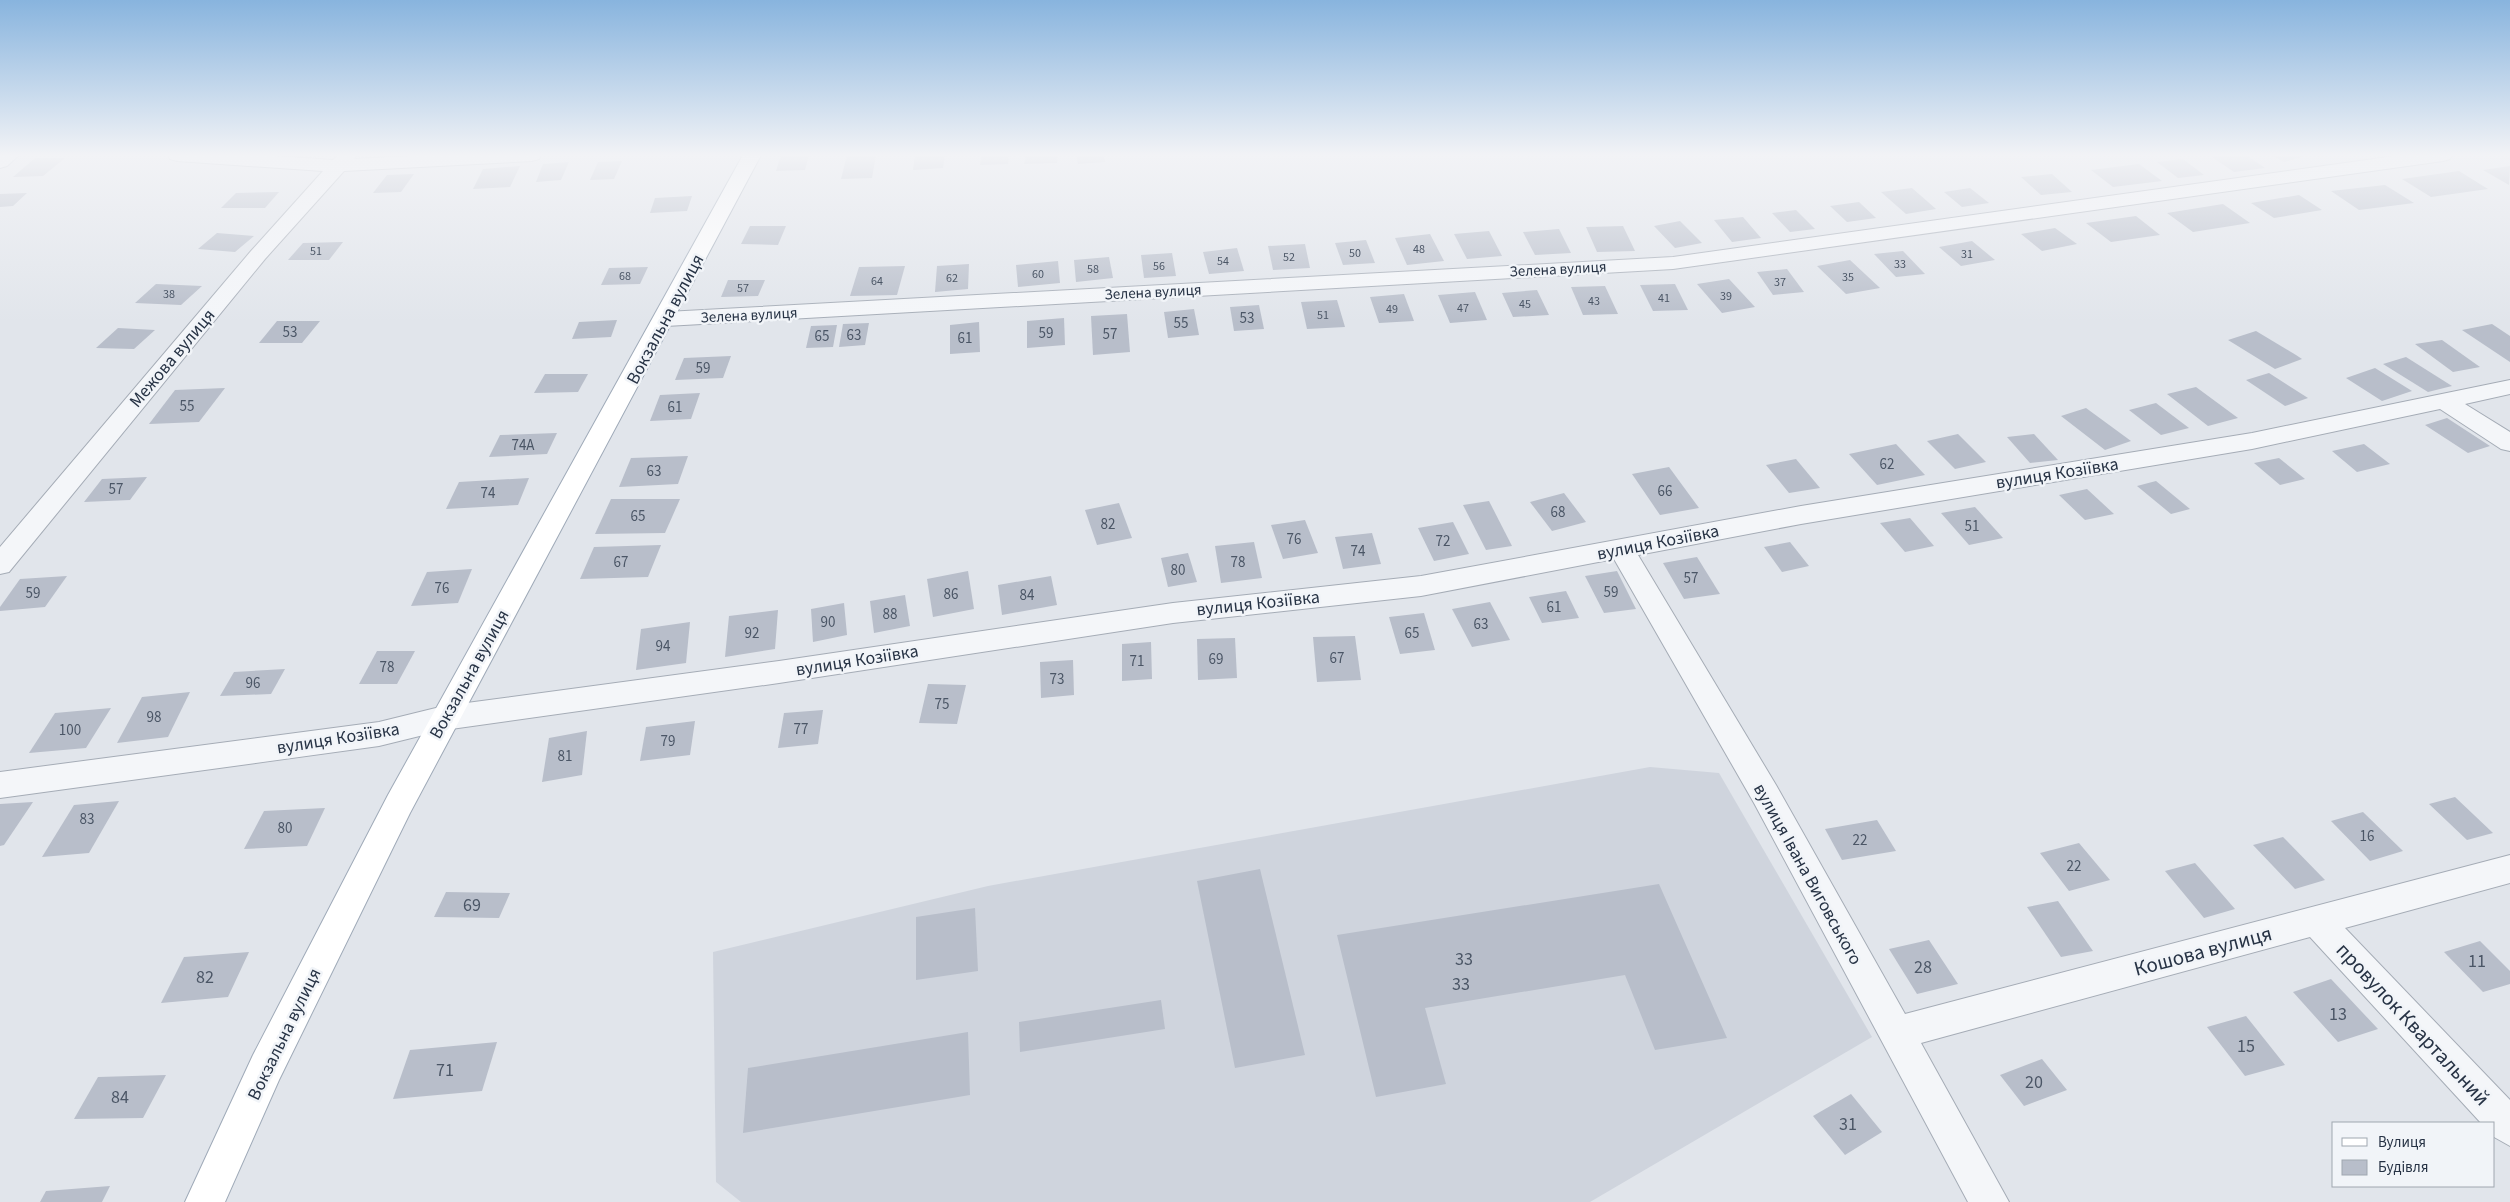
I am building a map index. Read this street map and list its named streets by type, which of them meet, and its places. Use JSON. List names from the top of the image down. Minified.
{"streets":{"main road":["Вокзальна вулиця"],"street":["Зелена вулиця","Межова вулиця","вулиця Козіївка","вулиця Івана Виговського","Кошова вулиця","провулок Квартальний"]},"crossings":[["Зелена вулиця","Вокзальна вулиця"],["Вокзальна вулиця","вулиця Козіївка"],["вулиця Козіївка","вулиця Івана Виговського"],["вулиця Івана Виговського","Кошова вулиця"],["Кошова вулиця","провулок Квартальний"]],"house_numbers":["48","51","50","31","52","54","33","56","58","60","68","35","62","64","37","57","38","39","41","43","45","47","49","51","53","55","53","59","57","63","65","61","59","55","61","74А","62","63","57","66","74","68","65","82","51","76","72","74","67","78","80","57","76","59","59","86","84","61","88","90","63","92","65","94","67","69","71","78","73","96","75","98","77","100","79","81","83","80","16","22","22","69","33","11","28","82","33","13","15","71","20","84","31"],"legend":["Вулиця","Будівля"]}
